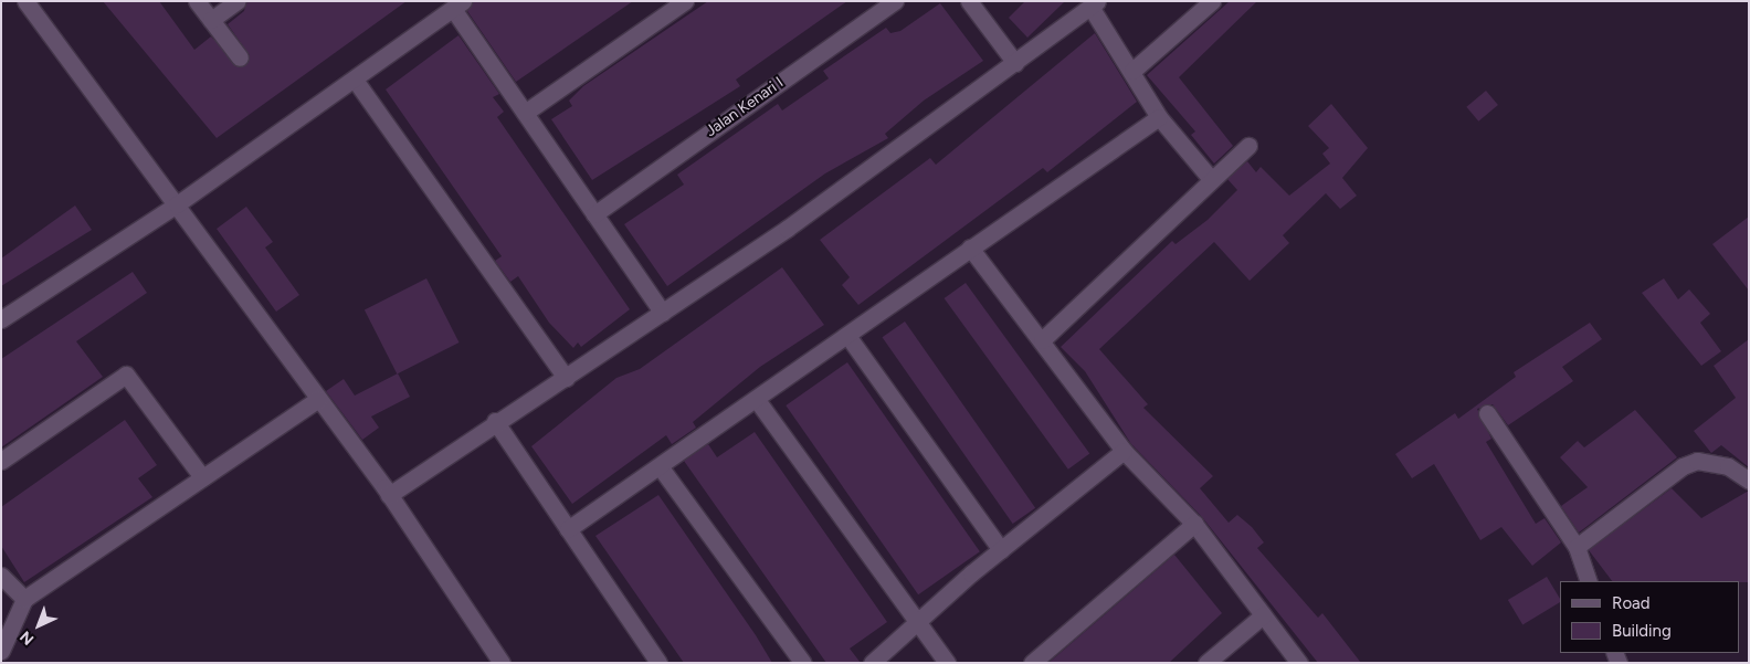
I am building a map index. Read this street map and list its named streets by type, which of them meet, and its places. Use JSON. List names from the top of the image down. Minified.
{"streets":{"street":["Jalan Kenari I"]},"legend":["Road","Building"],"north":"bottom left"}
